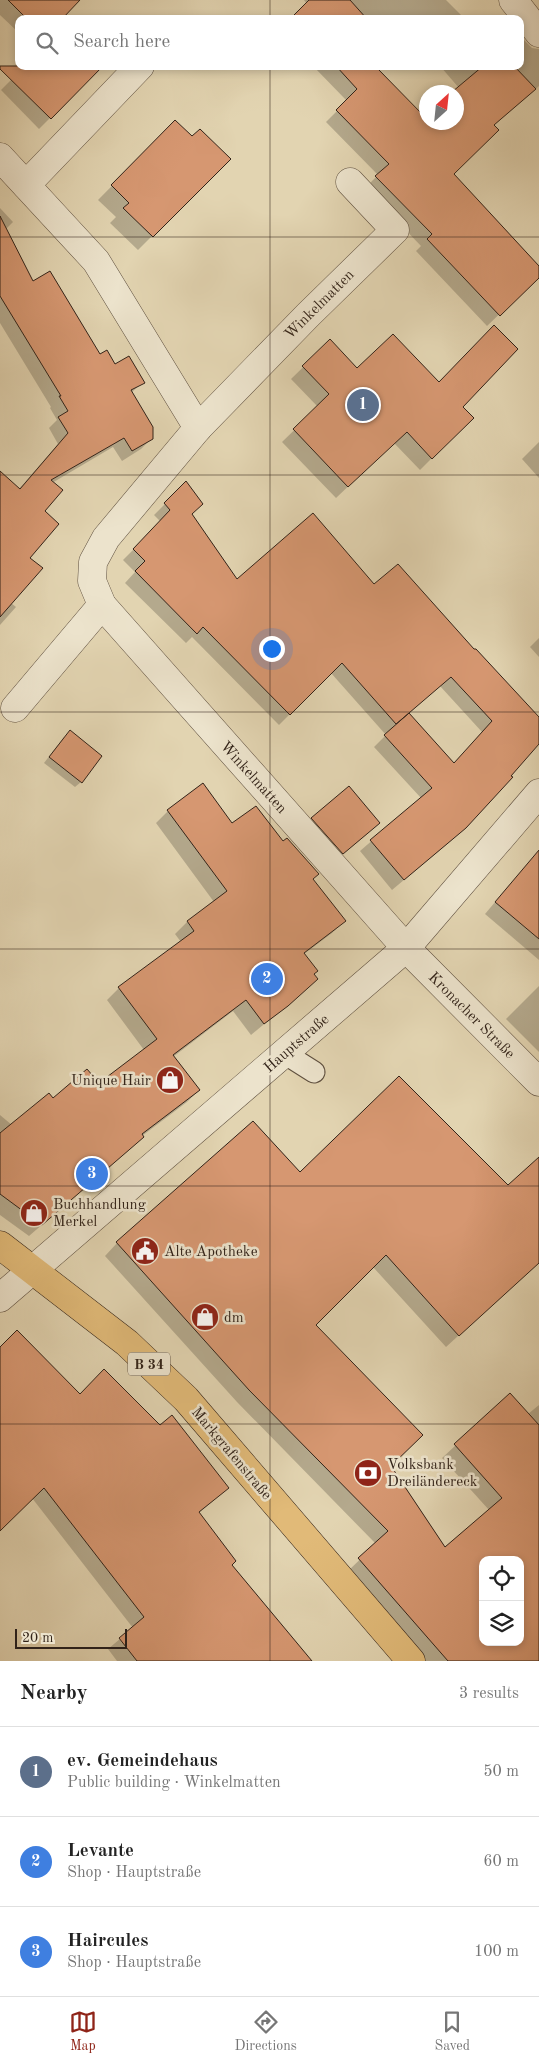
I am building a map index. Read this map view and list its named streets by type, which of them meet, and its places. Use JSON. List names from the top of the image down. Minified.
{"streets":{"main road":["B 34","Markgrafenstraße"],"street":["Winkelmatten","Kronacher Straße","Hauptstraße"]},"crossings":[["Winkelmatten","Kronacher Straße"],["Winkelmatten","Hauptstraße"],["Kronacher Straße","Hauptstraße"],["Hauptstraße","B 34"],["Hauptstraße","Markgrafenstraße"],["B 34","Markgrafenstraße"]],"places":{"shop":["Unique Hair","Buchhandlung Merkel","dm"],"public building":["Alte Apotheke"],"bank":["Volksbank Dreiländereck"]},"scale_bar":"20 m","north":"top right","page":{"search":"Search here","pins":["1","2","3"],"scale":"20 m","heading":["Nearby","3 results"],"list":[{"mark":"1","name":"ev. Gemeindehaus","note":"Public building · Winkelmatten","value":"50 m"},{"mark":"2","name":"Levante","note":"Shop · Hauptstraße","value":"60 m"},{"mark":"3","name":"Haircules","note":"Shop · Hauptstraße","value":"100 m"}],"nav":["Map","Directions","Saved"]}}
